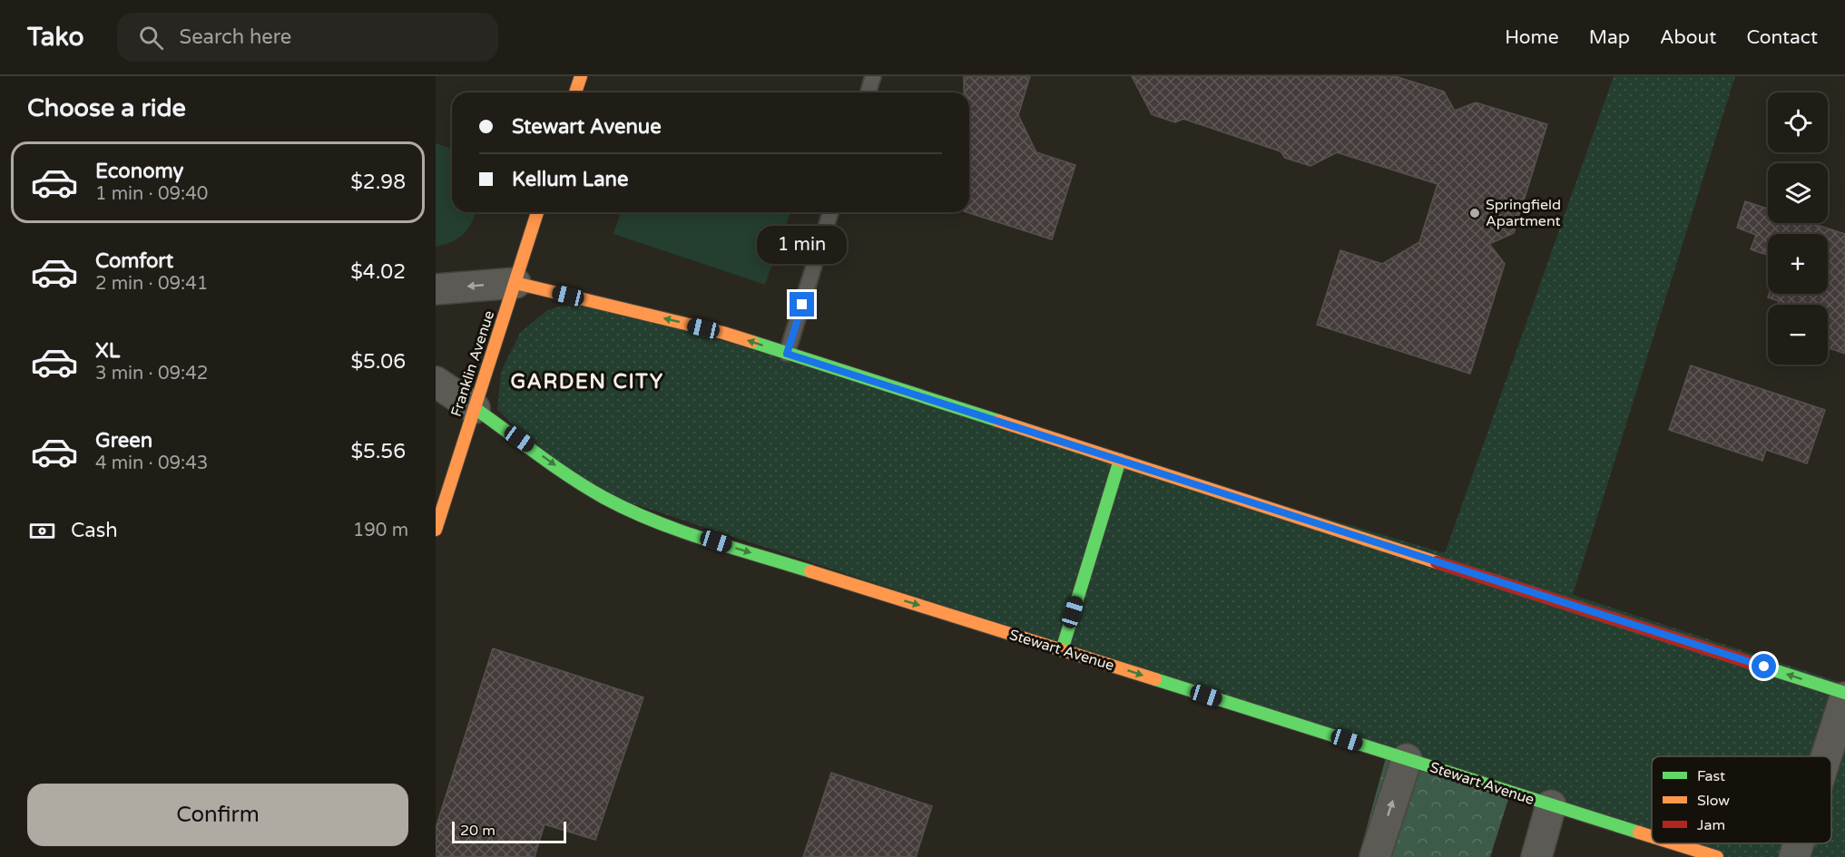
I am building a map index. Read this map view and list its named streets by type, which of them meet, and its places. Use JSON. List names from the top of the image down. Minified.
{"streets":{"main road":["Franklin Avenue","Stewart Avenue"]},"crossings":[["Franklin Avenue","Stewart Avenue"]],"one_way":["Stewart Avenue"],"districts":["GARDEN CITY"],"places":["Springfield Apartment"],"legend":["Fast","Slow","Jam"],"scale_bar":"20 m","page":{"header":"Tako","search":"Search here","nav":["Home","Map","About","Contact"],"heading":"Choose a ride","map_buttons":["+","−"],"banner":["Stewart Avenue","Kellum Lane"],"list":[{"name":"Economy","note":"1 min · 09:40","value":"$2.98"},{"name":"Comfort","note":"2 min · 09:41","value":"$4.02"},{"name":"XL","note":"3 min · 09:42","value":"$5.06"},{"name":"Green","note":"4 min · 09:43","value":"$5.56"}],"bubble":"1 min","pay":["Cash","190 m"],"buttons":"Confirm","scale":"20 m"}}
